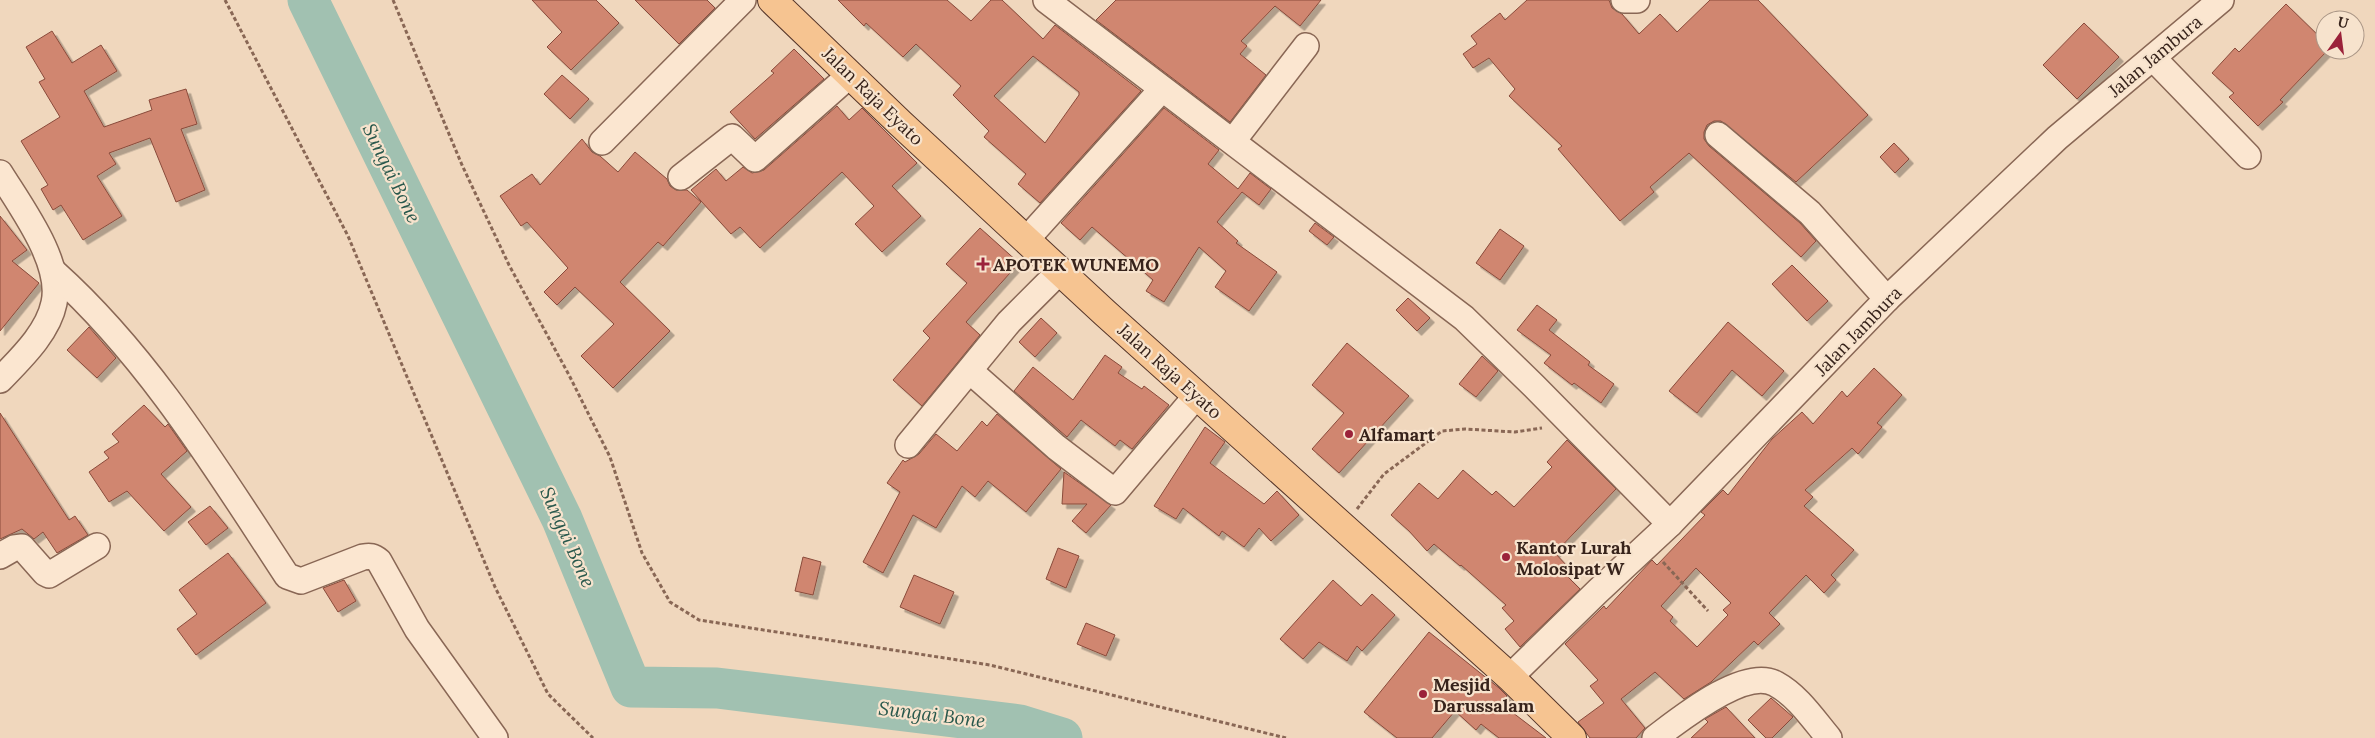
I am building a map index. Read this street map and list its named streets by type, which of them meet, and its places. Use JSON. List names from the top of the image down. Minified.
{"streets":{"main road":["Jalan Raja Eyato"],"street":["Jalan Jambura"]},"crossings":[["Jalan Jambura","Jalan Raja Eyato"]],"water":["Sungai Bone"],"places":{"health":["APOTEK WUNEMO"],"other":["Alfamart","Kantor Lurah Molosipat W","Mesjid Darussalam"]},"north":"top"}
